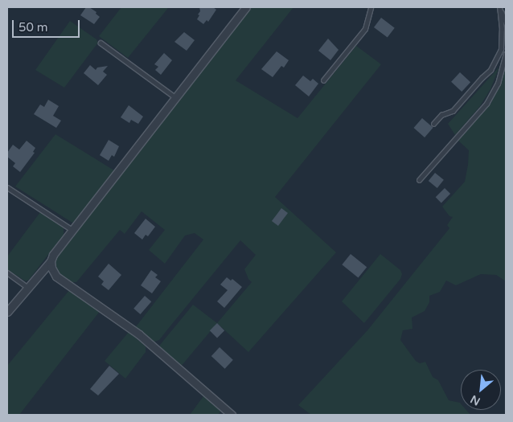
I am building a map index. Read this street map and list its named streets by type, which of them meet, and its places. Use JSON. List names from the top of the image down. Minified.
{"scale_bar":"50 m","north":"bottom left"}
